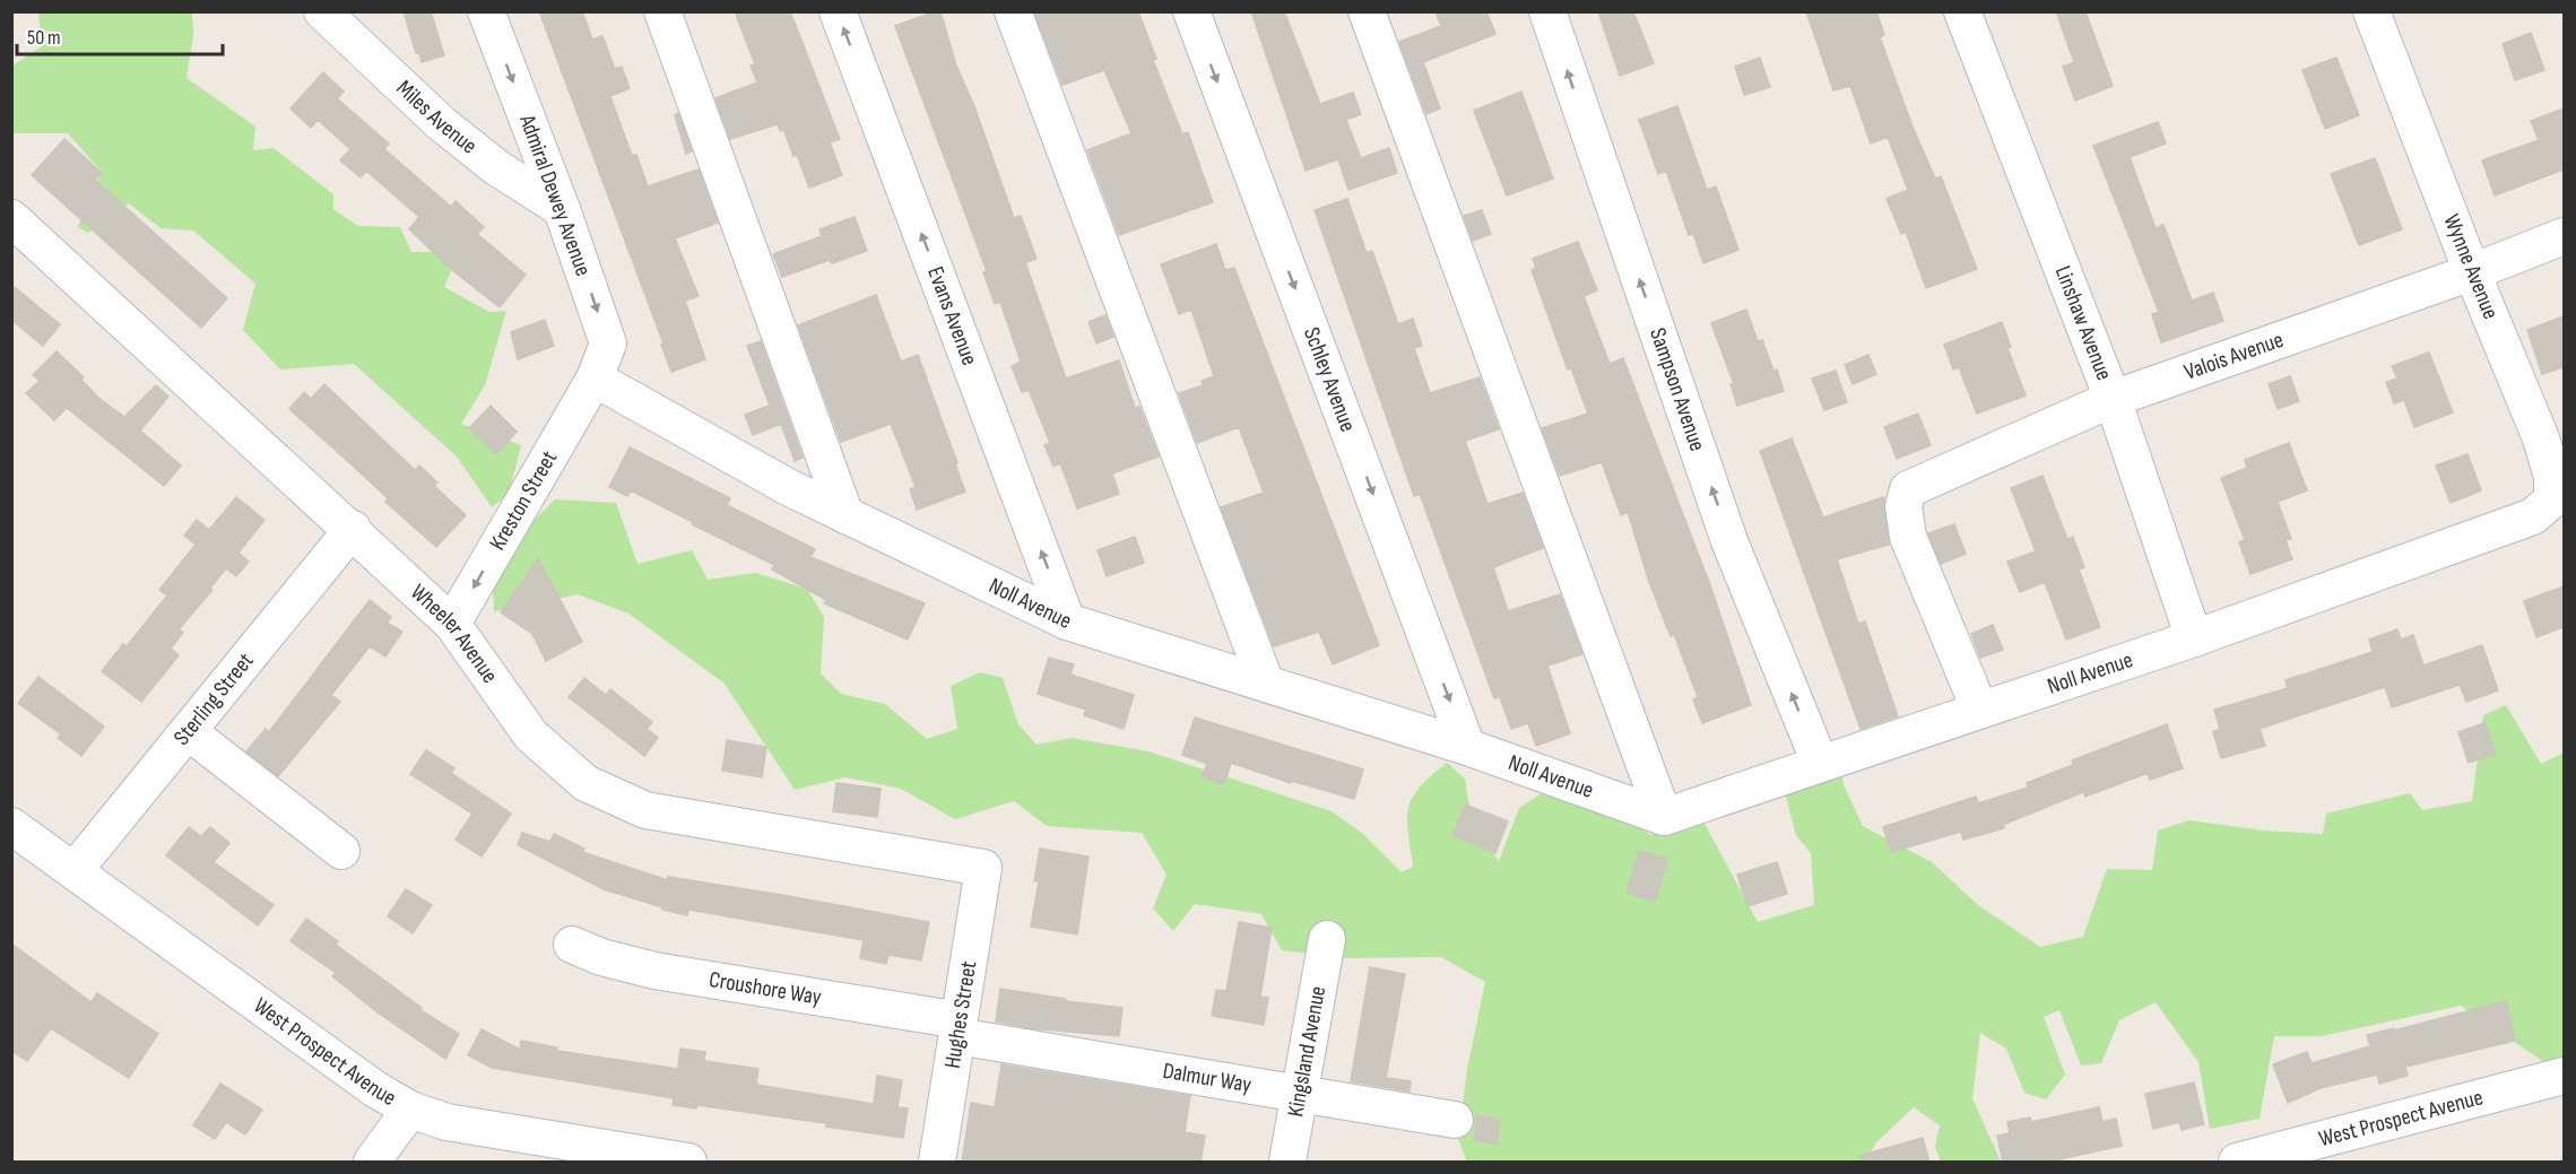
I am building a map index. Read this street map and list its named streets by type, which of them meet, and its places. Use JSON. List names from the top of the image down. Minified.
{"streets":{"street":["Miles Avenue","Admiral Dewey Avenue","Wynne Avenue","Evans Avenue","Linshaw Avenue","Valois Avenue","Schley Avenue","Sampson Avenue","Kreston Street","Noll Avenue","Wheeler Avenue","Sterling Street","Croushore Way","Hughes Street","West Prospect Avenue","Kingsland Avenue","Dalmur Way"]},"crossings":[["Miles Avenue","Admiral Dewey Avenue"],["Admiral Dewey Avenue","Kreston Street"],["Admiral Dewey Avenue","Noll Avenue"],["Wynne Avenue","Valois Avenue"],["Wynne Avenue","Noll Avenue"],["Evans Avenue","Noll Avenue"],["Linshaw Avenue","Valois Avenue"],["Linshaw Avenue","Noll Avenue"],["Valois Avenue","Noll Avenue"],["Schley Avenue","Noll Avenue"],["Sampson Avenue","Noll Avenue"],["Kreston Street","Noll Avenue"],["Kreston Street","Wheeler Avenue"],["Wheeler Avenue","Sterling Street"],["Wheeler Avenue","Hughes Street"],["Sterling Street","West Prospect Avenue"],["Croushore Way","Hughes Street"],["Croushore Way","Dalmur Way"],["Hughes Street","Dalmur Way"],["Kingsland Avenue","Dalmur Way"]],"one_way":["Kreston Street"],"scale_bar":"50 m"}
